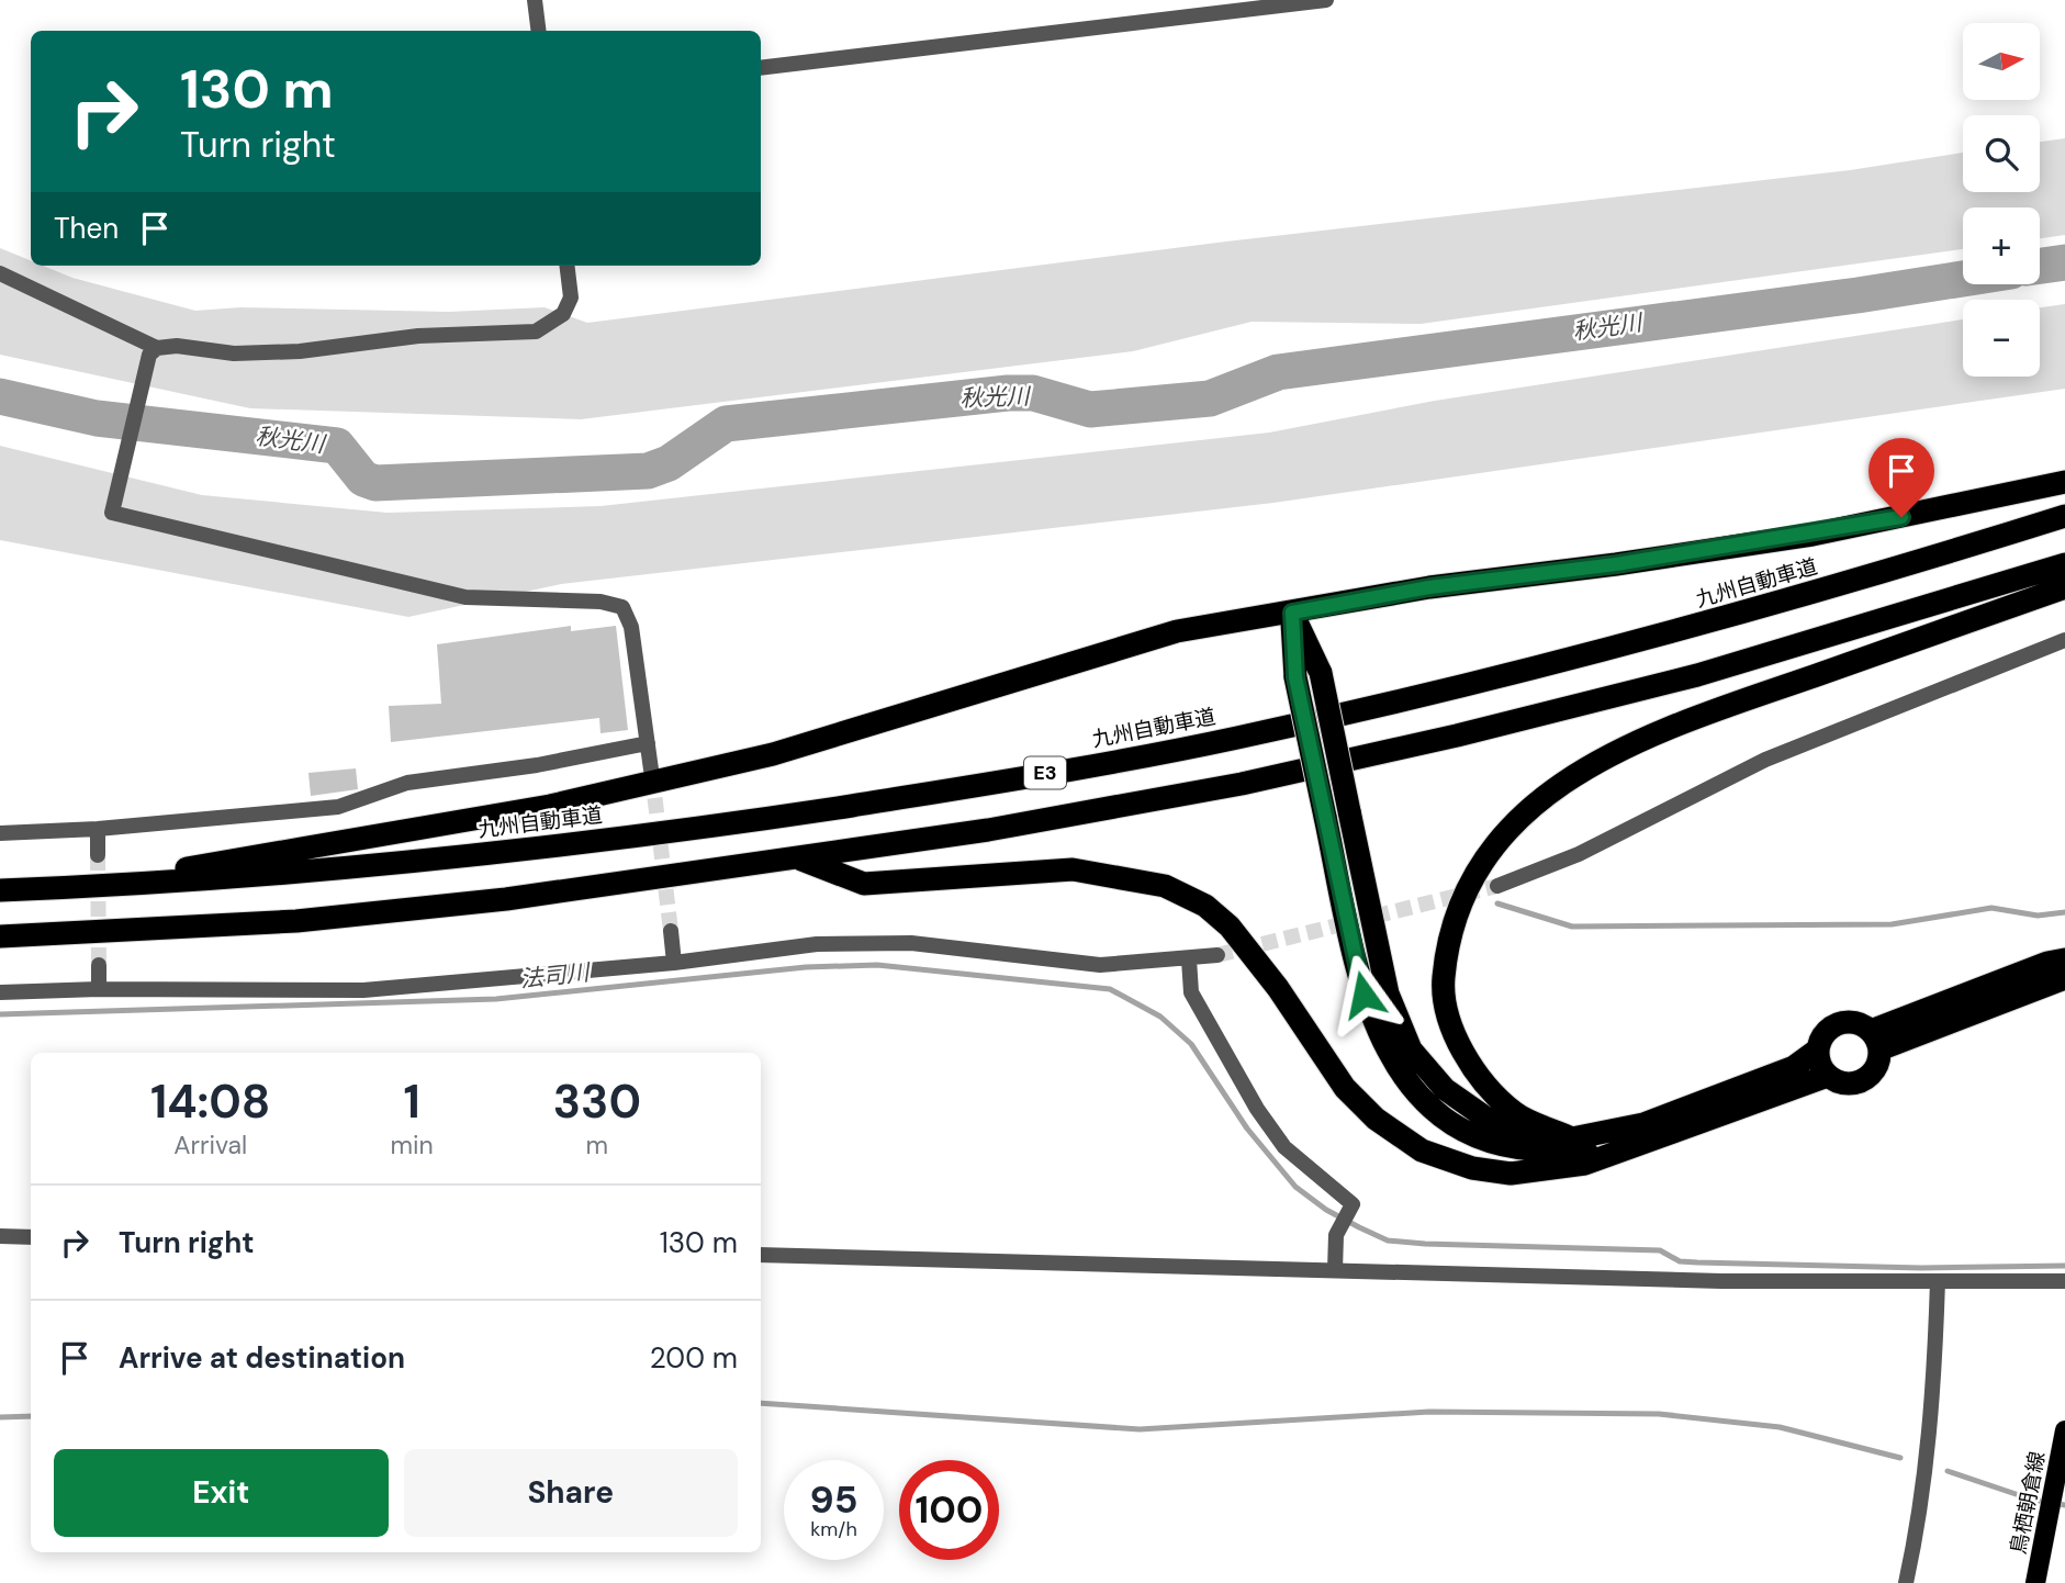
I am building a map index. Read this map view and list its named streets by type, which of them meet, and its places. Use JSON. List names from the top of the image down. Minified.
{"streets":{"highway":["九州自動車道","E3"],"main road":["鳥栖朝倉線"]},"water":["秋光川","法司川"],"north":"right","page":{"map_buttons":["+","−"],"turn":["130 m","Turn right"],"then":"Then","eta":["14:08","Arrival","1","min","330","m"],"list":[{"name":"Turn right","value":"130 m"},{"name":"Arrive at destination","value":"200 m"}],"buttons":["Exit","Share"],"speed":"95 km/h","limit":"100"}}
